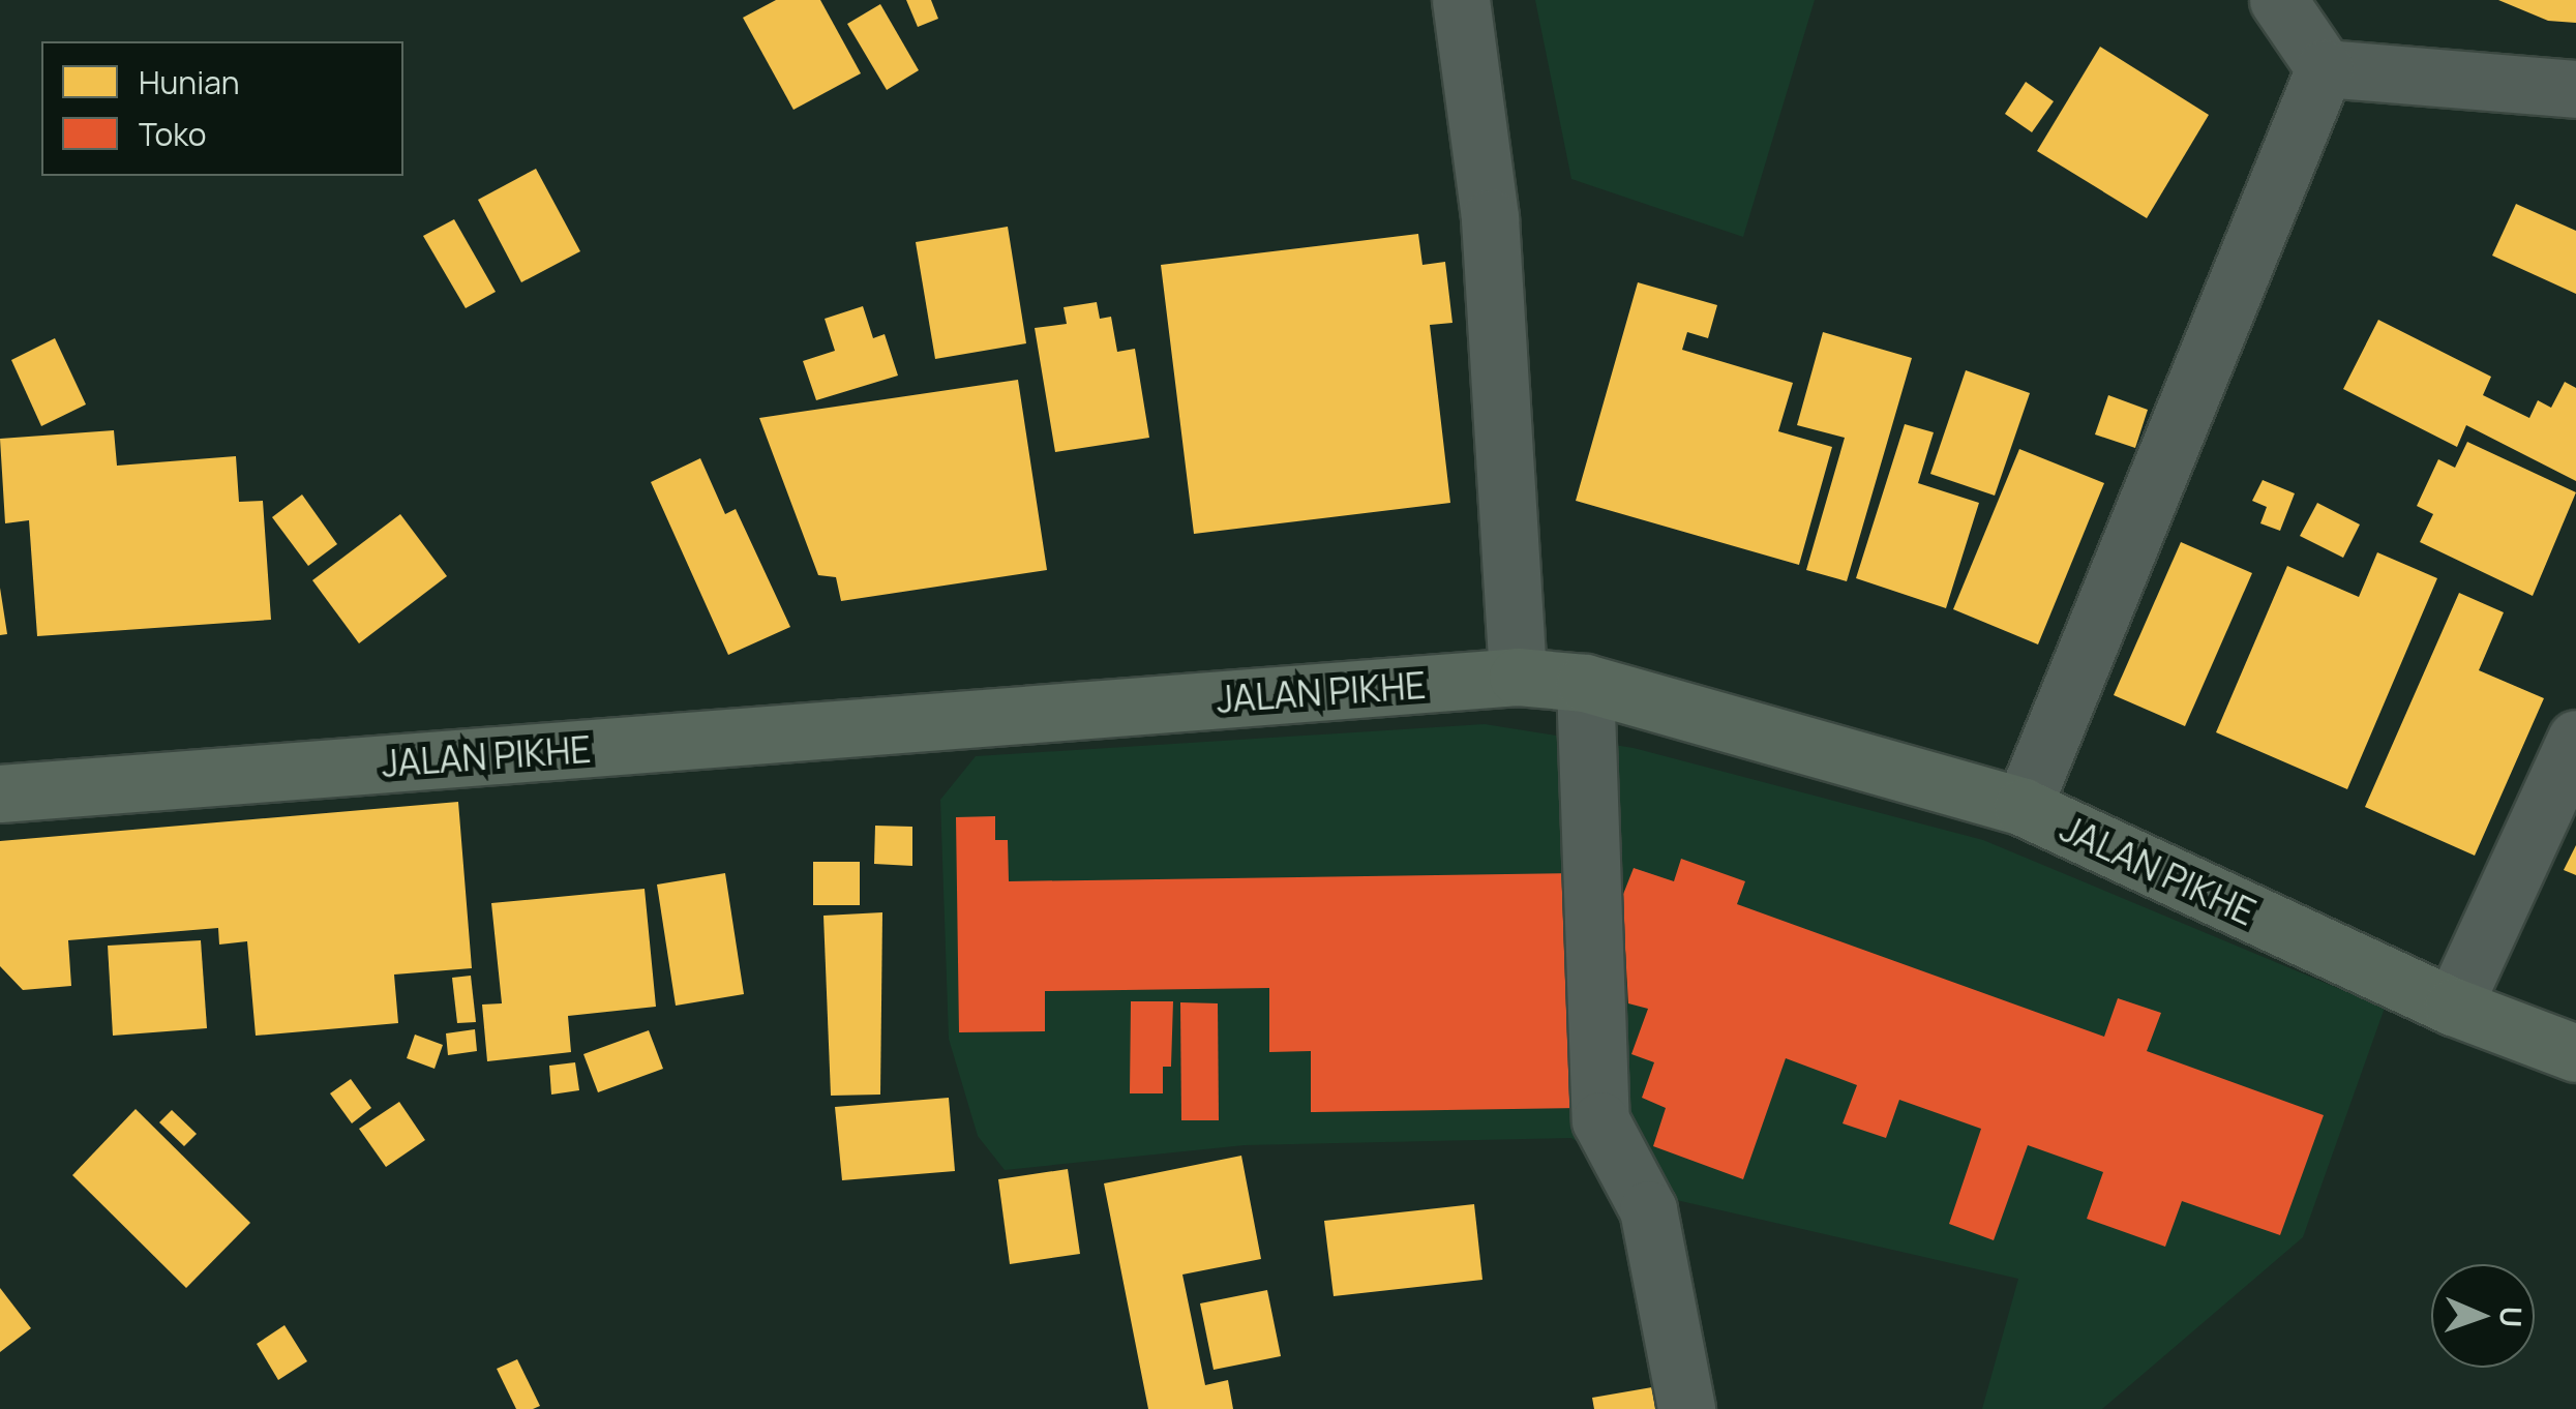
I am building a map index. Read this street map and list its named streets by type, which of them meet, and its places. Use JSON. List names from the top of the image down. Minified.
{"streets":{"highway":["JALAN PIKHE"]},"legend":["Hunian","Toko"],"north":"right"}
